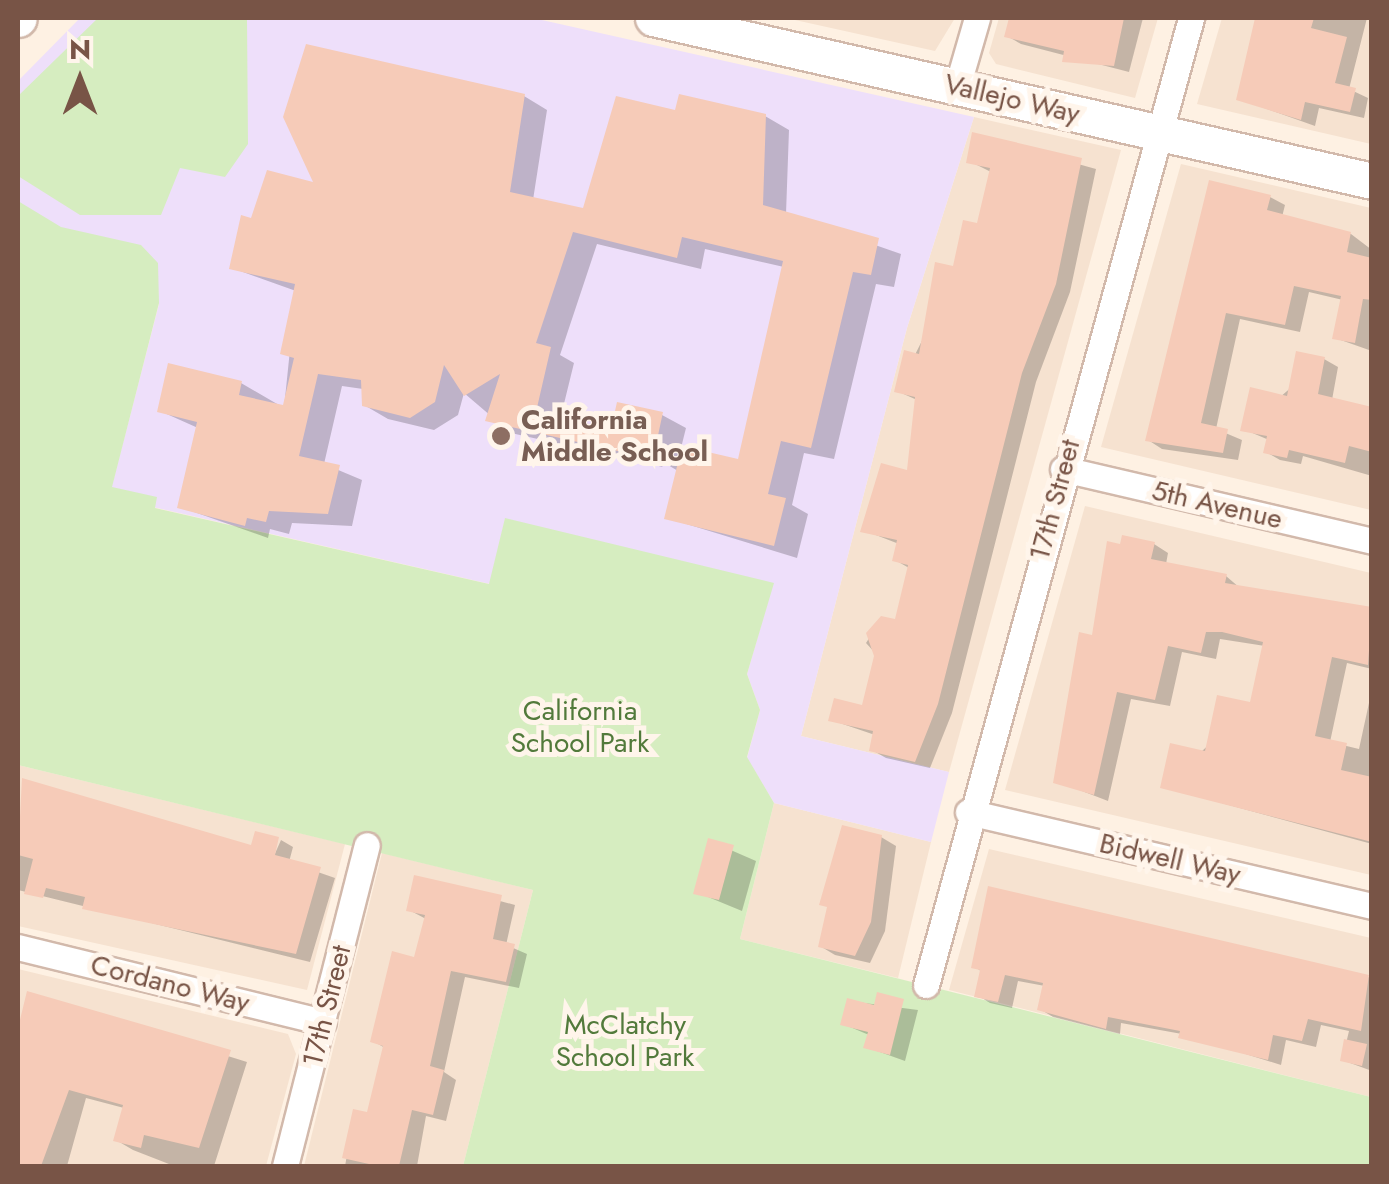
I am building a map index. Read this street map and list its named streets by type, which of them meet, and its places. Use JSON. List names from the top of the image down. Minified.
{"streets":{"street":["Vallejo Way","17th Street","5th Avenue","Bidwell Way","Cordano Way"]},"crossings":[["Vallejo Way","17th Street"],["17th Street","5th Avenue"],["17th Street","Bidwell Way"],["17th Street","Cordano Way"]],"parks":["California School Park","McClatchy School Park"],"places":["California Middle School"],"north":"top"}
